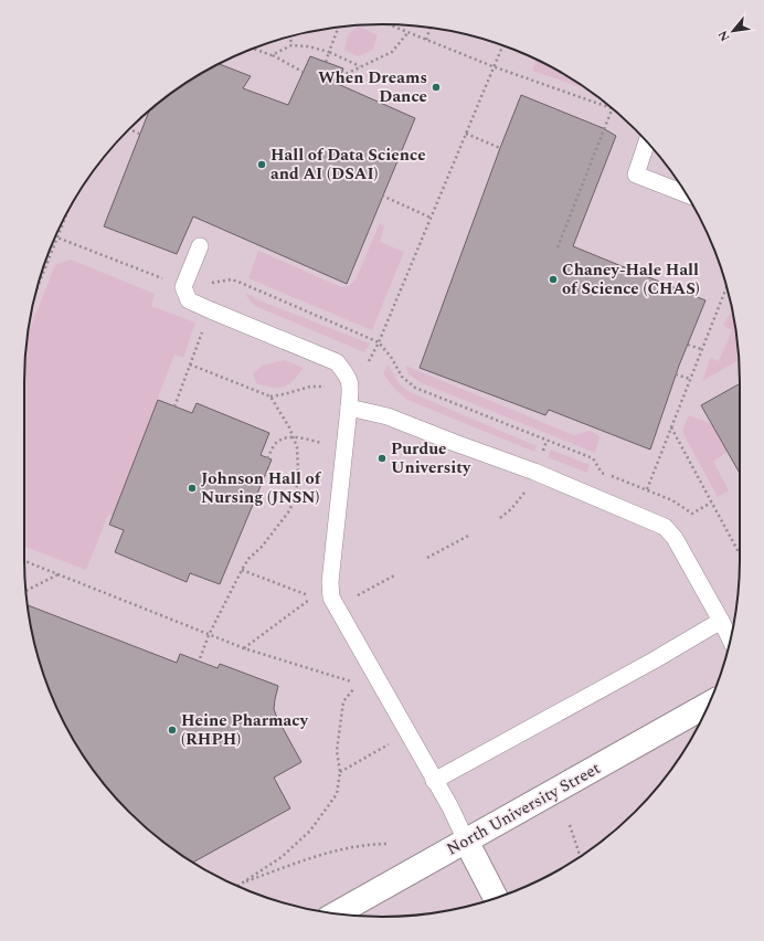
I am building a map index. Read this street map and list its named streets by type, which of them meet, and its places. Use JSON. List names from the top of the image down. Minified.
{"streets":{"street":["North University Street"]},"places":["When Dreams Dance","Hall of Data Science and AI (DSAI)","Chaney-Hale Hall of Science (CHAS)","Purdue University","Johnson Hall of Nursing (JNSN)","Heine Pharmacy (RHPH)"],"north":"bottom left"}
